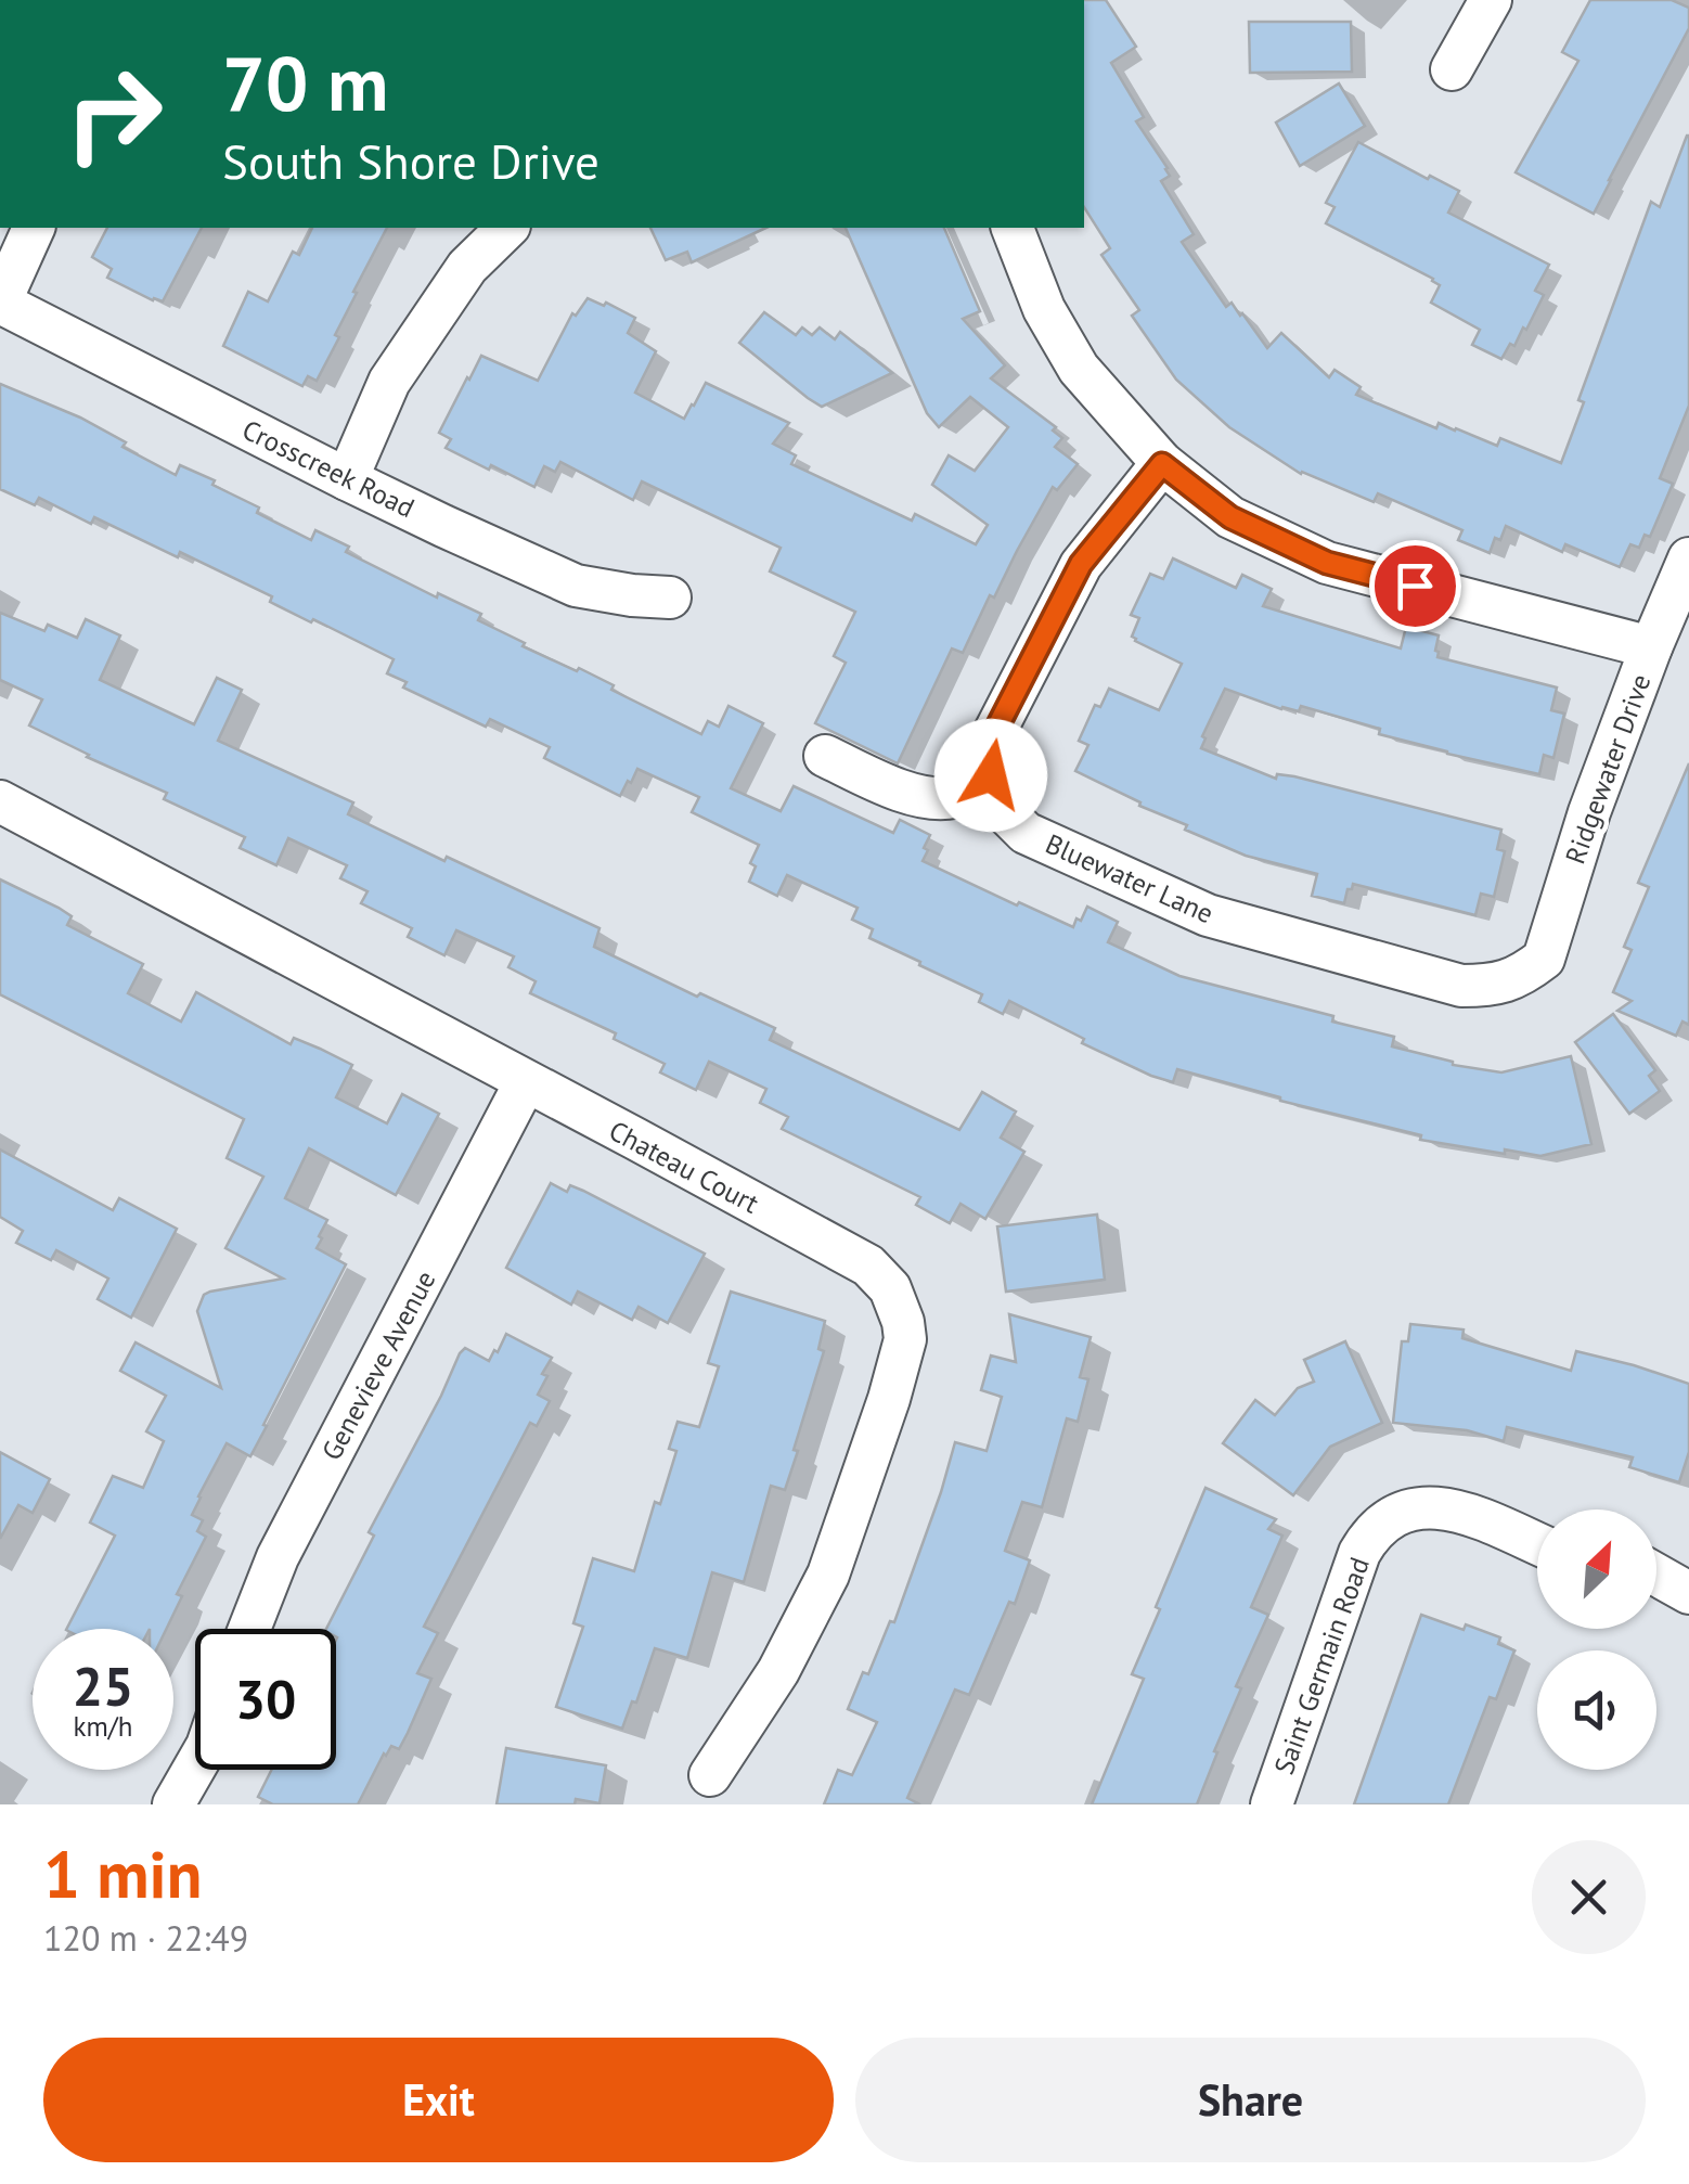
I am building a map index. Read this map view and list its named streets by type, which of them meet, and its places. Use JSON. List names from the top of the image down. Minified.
{"streets":{"street":["Crosscreek Road","Ridgewater Drive","Bluewater Lane","Chateau Court","Genevieve Avenue","Saint Germain Road"]},"crossings":[["Ridgewater Drive","Bluewater Lane"],["Chateau Court","Genevieve Avenue"]],"north":"top right","page":{"turn":["70 m","South Shore Drive"],"speed":"25 km/h","limit":"30","heading":["1 min","120 m · 22:49"],"buttons":["Exit","Share"]}}
